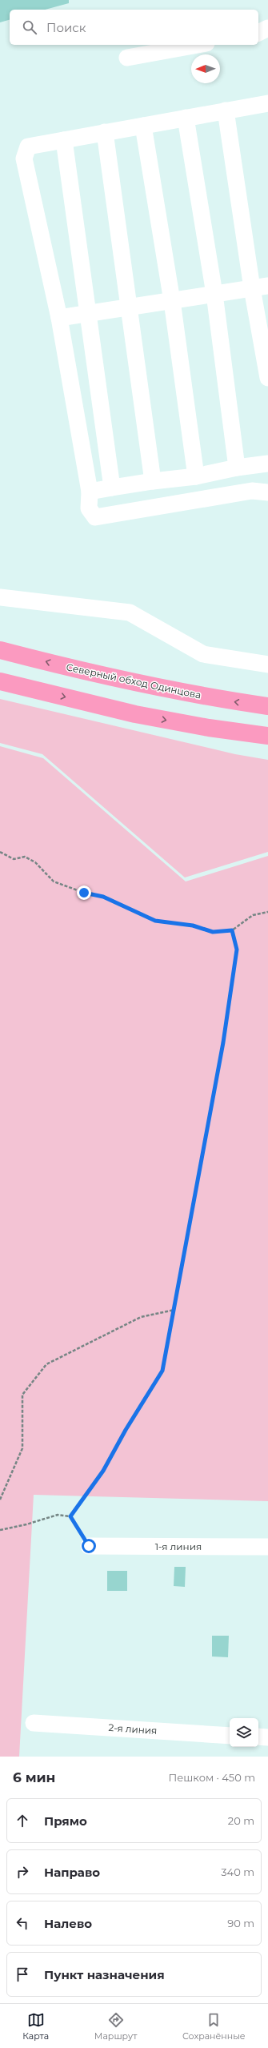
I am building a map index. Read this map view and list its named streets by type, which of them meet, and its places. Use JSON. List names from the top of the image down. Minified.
{"streets":{"highway":["Северный обход Одинцова"],"street":["1-я линия","2-я линия"]},"north":"left","page":{"search":"Поиск","heading":["6 мин","Пешком · 450 m"],"list":[["Прямо","20 m"],["Направо","340 m"],["Налево","90 m"],"Пункт назначения"],"nav":["Карта","Маршрут","Сохранённые"]}}
